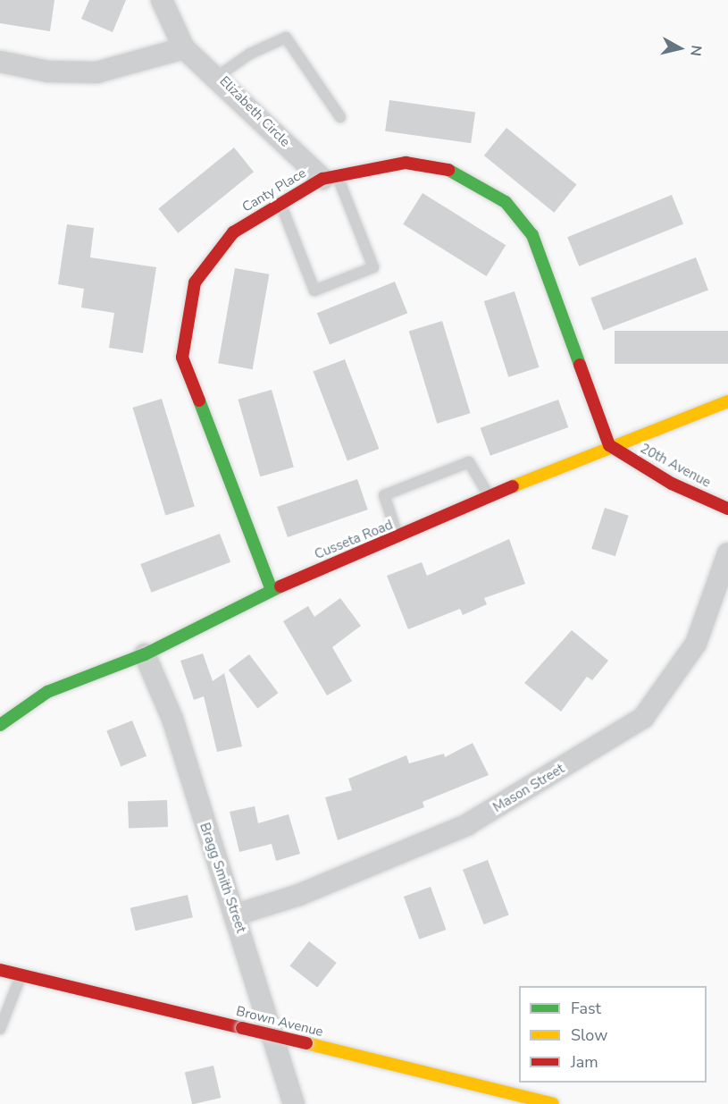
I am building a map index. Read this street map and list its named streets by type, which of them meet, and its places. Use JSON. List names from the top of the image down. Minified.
{"streets":{"street":["Elizabeth Circle","Canty Place","20th Avenue","Cusseta Road","Mason Street","Bragg Smith Street","Brown Avenue"]},"crossings":[["Elizabeth Circle","Canty Place"],["Canty Place","20th Avenue"],["Canty Place","Cusseta Road"],["20th Avenue","Cusseta Road"],["Cusseta Road","Bragg Smith Street"],["Mason Street","Bragg Smith Street"]],"legend":["Fast","Slow","Jam"],"north":"right"}
